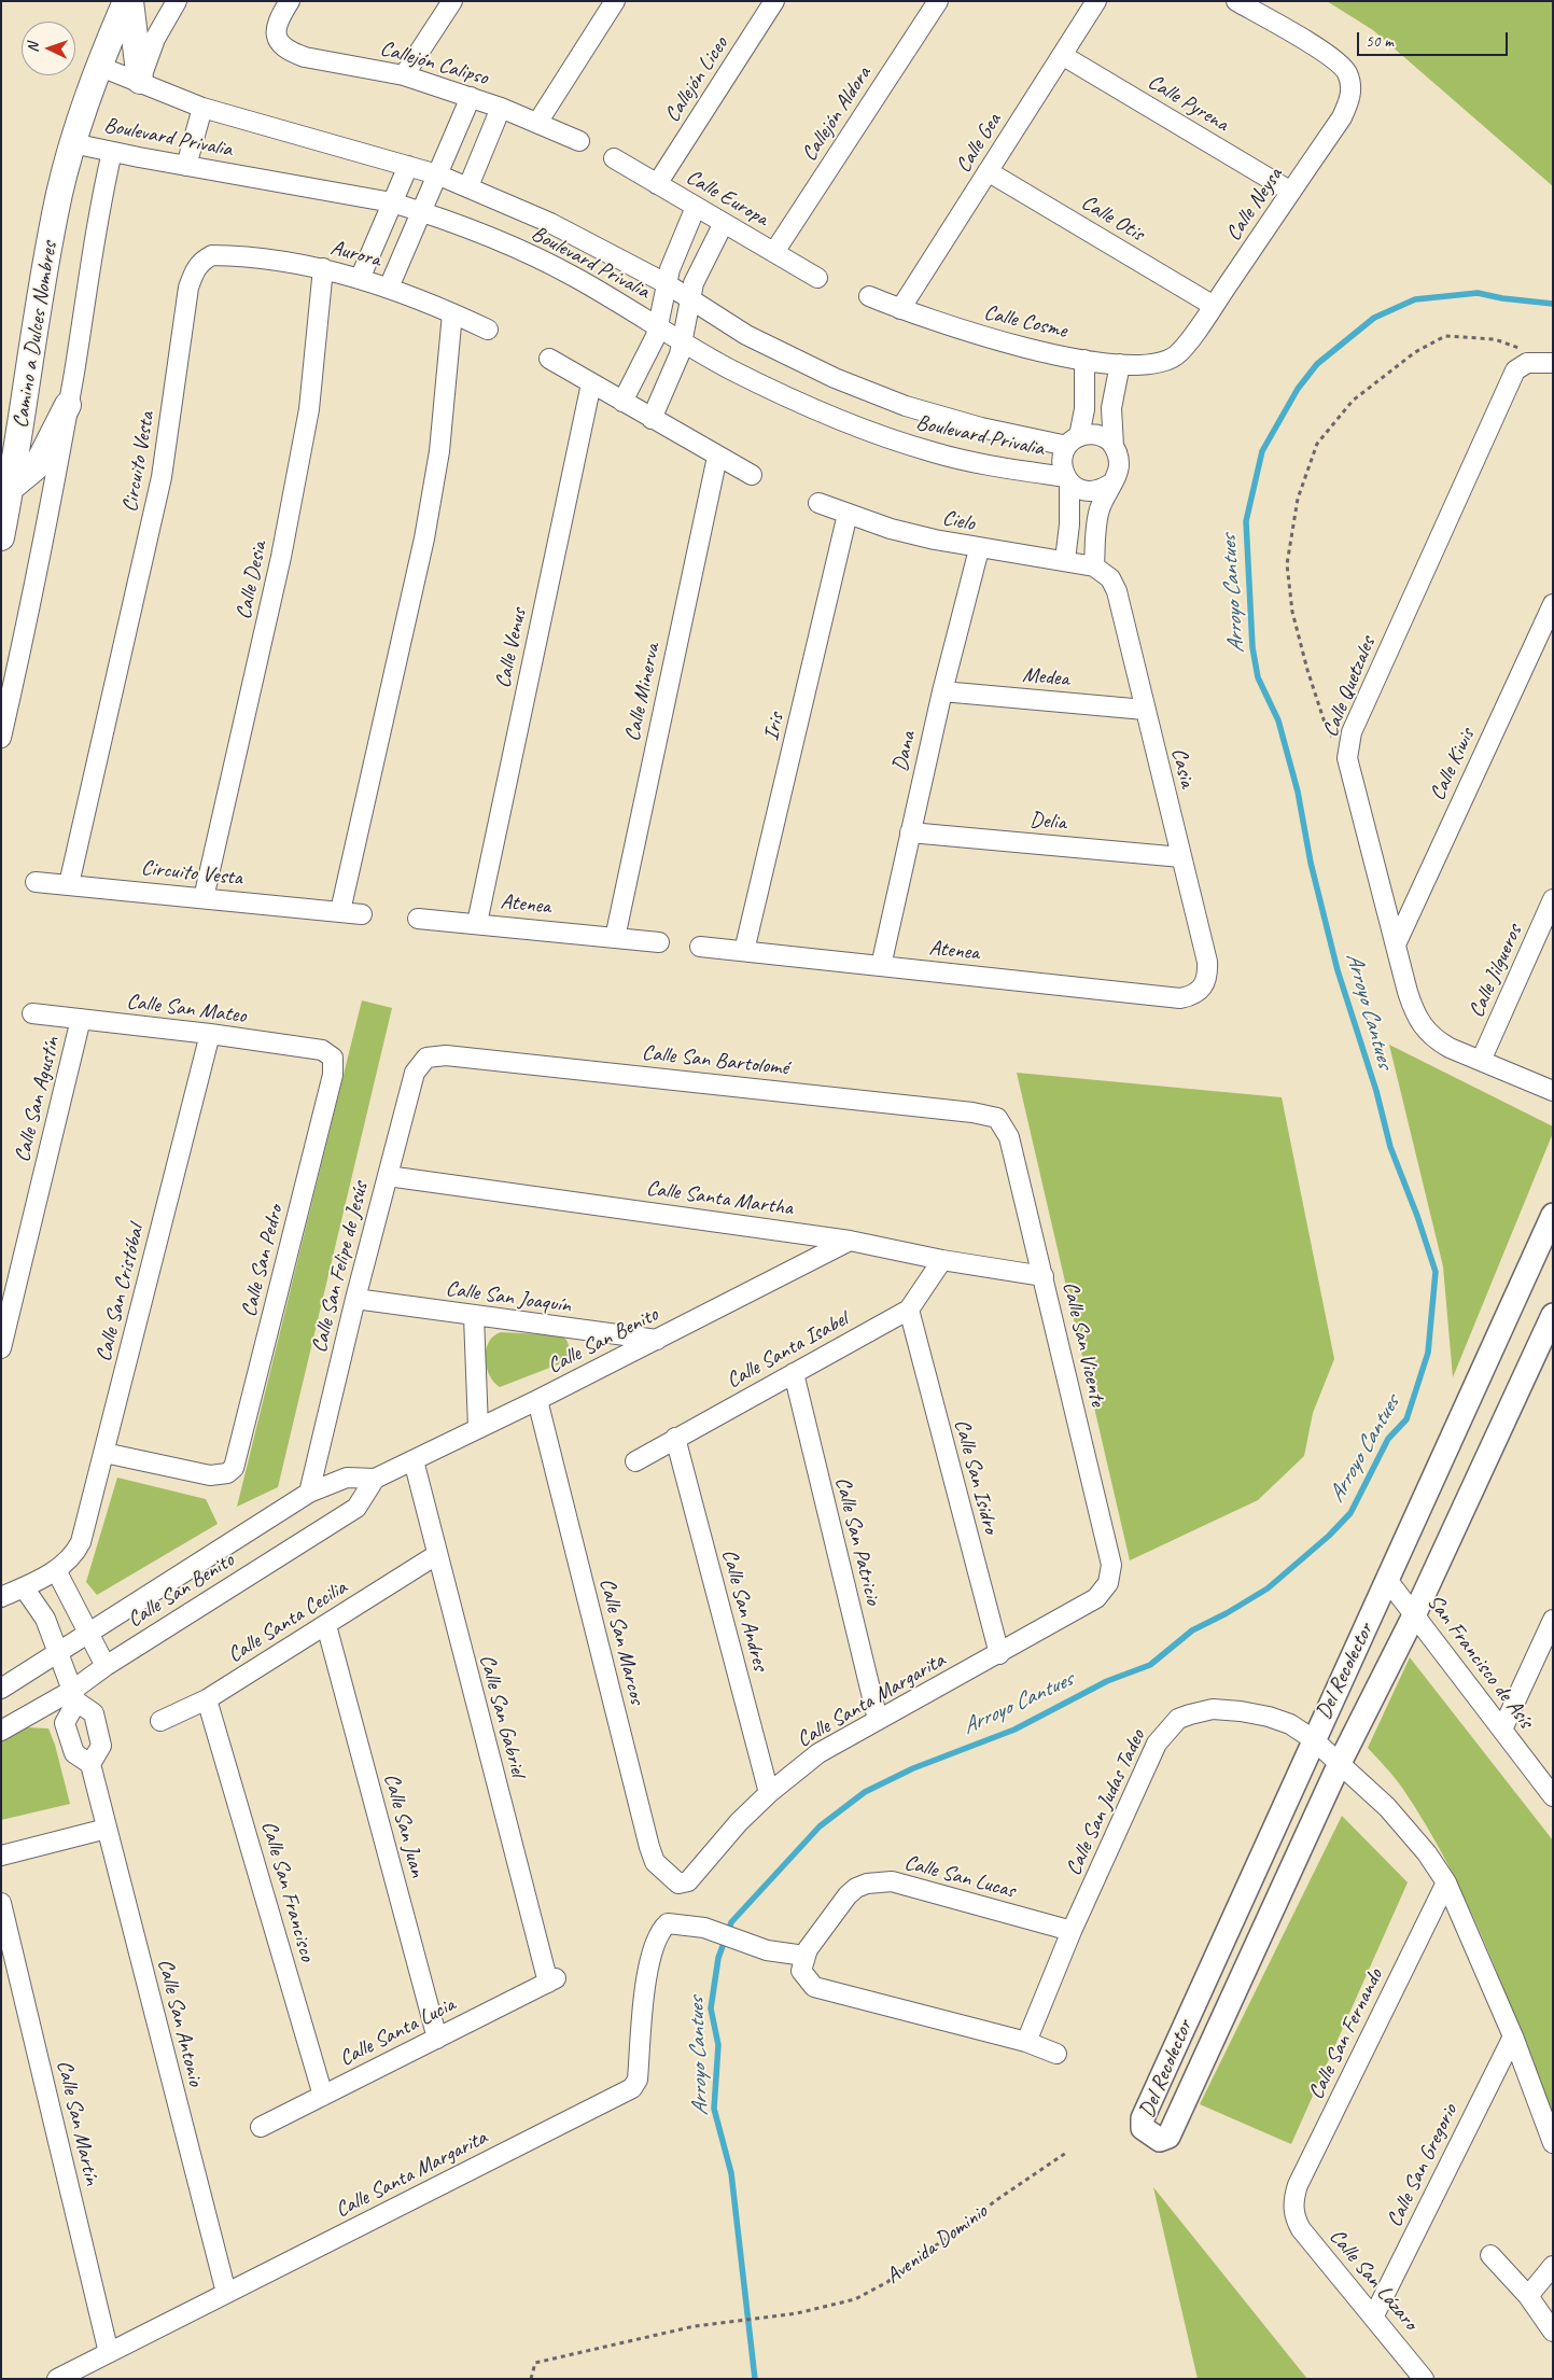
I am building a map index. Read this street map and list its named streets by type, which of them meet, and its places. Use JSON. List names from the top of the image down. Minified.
{"streets":{"main road":["Camino a Dulces Nombres"],"street":["Callejón Calipso","Callejón Liceo","Calle Pyrena","Callejón Aldora","Boulevard Privalia","Calle Gea","Calle Europa","Calle Neysa","Calle Otis","Aurora","Calle Cosme","Circuito Vesta","Cielo","Calle Desia","Calle Venus","Medea","Calle Quetzales","Calle Minerva","Iris","Dana","Calle Kiwis","Casia","Delia","Atenea","Calle Jilgueros","Calle San Mateo","Calle San Bartolomé","Calle San Agustín","Calle Santa Martha","Calle San Pedro","Calle San Felipe de Jesús","Calle San Cristóbal","Calle San Joaquín","Calle San Benito","Calle San Vicente","Calle Santa Isabel","Calle San Isidro","Calle San Patricio","Calle San Andres","Calle Santa Cecilia","Calle San Marcos","San Francisco de Asís","Del Recolector","Calle Santa Margarita","Calle San Gabriel","Calle San Judas Tadeo","Calle San Juan","Calle San Lucas","Calle San Francisco","Calle San Antonio","Calle Santa Lucia","Calle San Fernando","Calle San Martín","Calle San Gregorio","Calle San Lázaro"],"path":["Avenida Dominio"]},"crossings":[["Callejón Liceo","Calle Europa"],["Calle Pyrena","Calle Gea"],["Calle Pyrena","Calle Neysa"],["Callejón Aldora","Calle Europa"],["Boulevard Privalia","Camino a Dulces Nombres"],["Calle Gea","Calle Otis"],["Calle Gea","Calle Cosme"],["Calle Neysa","Calle Otis"],["Calle Neysa","Calle Cosme"],["Aurora","Circuito Vesta"],["Aurora","Calle Desia"],["Circuito Vesta","Calle Desia"],["Cielo","Iris"],["Cielo","Dana"],["Cielo","Casia"],["Calle Venus","Atenea"],["Medea","Dana"],["Medea","Casia"],["Calle Quetzales","Calle Kiwis"],["Calle Quetzales","Calle Jilgueros"],["Calle Minerva","Atenea"],["Iris","Atenea"],["Dana","Delia"],["Dana","Atenea"],["Casia","Delia"],["Casia","Atenea"],["Calle San Mateo","Calle San Agustín"],["Calle San Mateo","Calle San Pedro"],["Calle San Mateo","Calle San Cristóbal"],["Calle San Bartolomé","Calle San Felipe de Jesús"],["Calle San Bartolomé","Calle San Vicente"],["Calle Santa Martha","Calle San Felipe de Jesús"],["Calle Santa Martha","Calle San Benito"],["Calle Santa Martha","Calle San Vicente"],["Calle Santa Martha","Calle Santa Isabel"],["Calle San Pedro","Calle San Cristóbal"],["Calle San Felipe de Jesús","Calle San Joaquín"],["Calle San Felipe de Jesús","Calle San Benito"],["Calle San Joaquín","Calle San Benito"],["Calle San Benito","Calle San Marcos"],["Calle San Benito","Calle San Gabriel"],["Calle San Vicente","Calle Santa Margarita"],["Calle Santa Isabel","Calle San Isidro"],["Calle Santa Isabel","Calle San Patricio"],["Calle Santa Isabel","Calle San Andres"],["Calle San Isidro","Calle Santa Margarita"],["Calle San Patricio","Calle Santa Margarita"],["Calle San Andres","Calle Santa Margarita"],["Calle Santa Cecilia","Calle San Gabriel"],["Calle Santa Cecilia","Calle San Juan"],["Calle Santa Cecilia","Calle San Francisco"],["Calle San Marcos","Calle Santa Margarita"],["San Francisco de Asís","Del Recolector"],["Del Recolector","Calle San Judas Tadeo"],["Calle Santa Margarita","Calle San Lucas"],["Calle Santa Margarita","Calle San Antonio"],["Calle Santa Margarita","Calle San Martín"],["Calle San Gabriel","Calle Santa Lucia"],["Calle San Judas Tadeo","Calle San Lucas"],["Calle San Judas Tadeo","Calle San Fernando"],["Calle San Judas Tadeo","Calle San Gregorio"],["Calle San Juan","Calle Santa Lucia"],["Calle San Francisco","Calle Santa Lucia"],["Calle San Fernando","Calle San Lázaro"],["Calle San Gregorio","Calle San Lázaro"]],"water":["Arroyo Cantues"],"scale_bar":"50 m","north":"left"}
